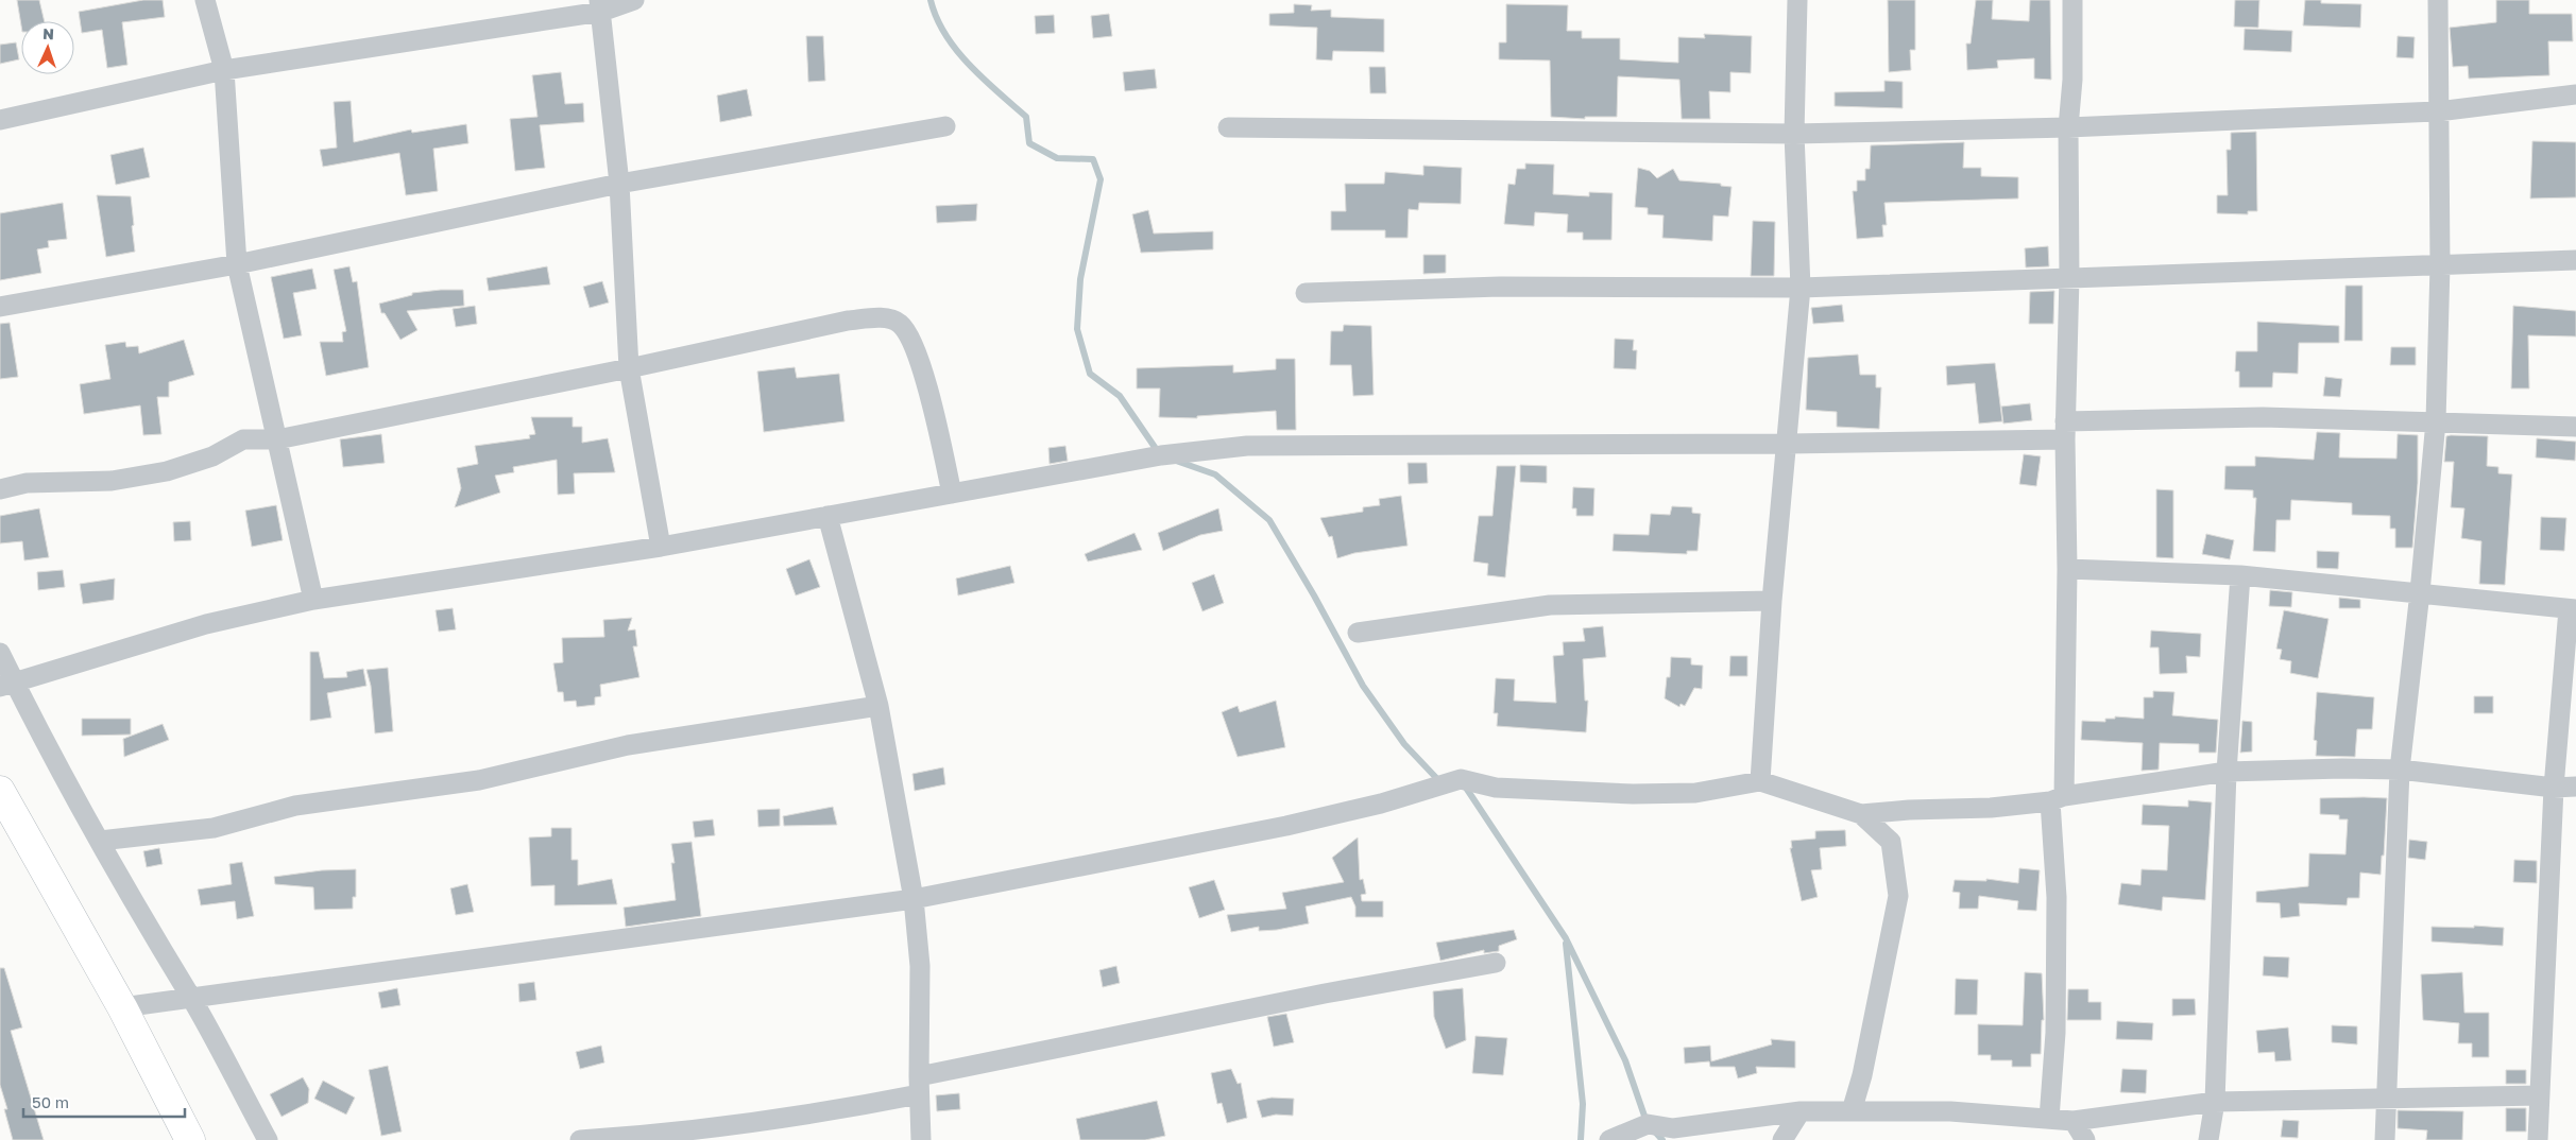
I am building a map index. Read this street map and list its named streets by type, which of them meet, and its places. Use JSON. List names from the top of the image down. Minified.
{"scale_bar":"50 m","north":"top"}
